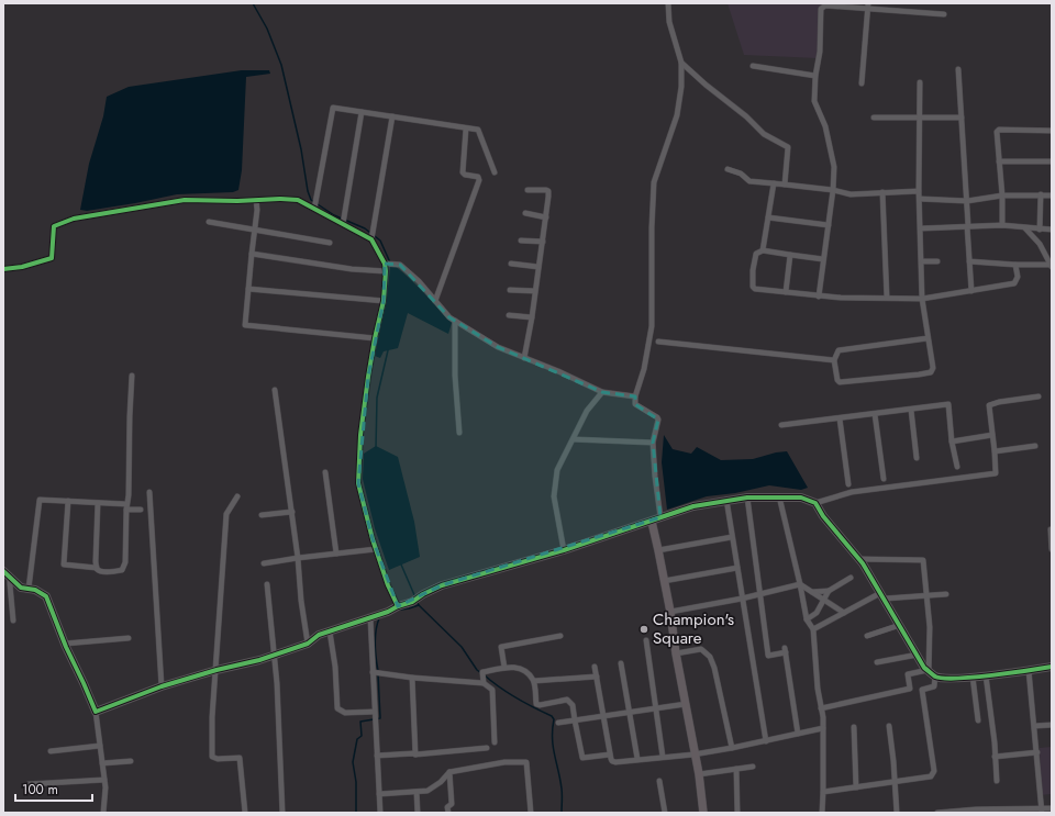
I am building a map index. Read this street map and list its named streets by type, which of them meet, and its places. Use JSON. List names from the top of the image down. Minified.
{"places":["Champion's Square"],"scale_bar":"100 m"}
